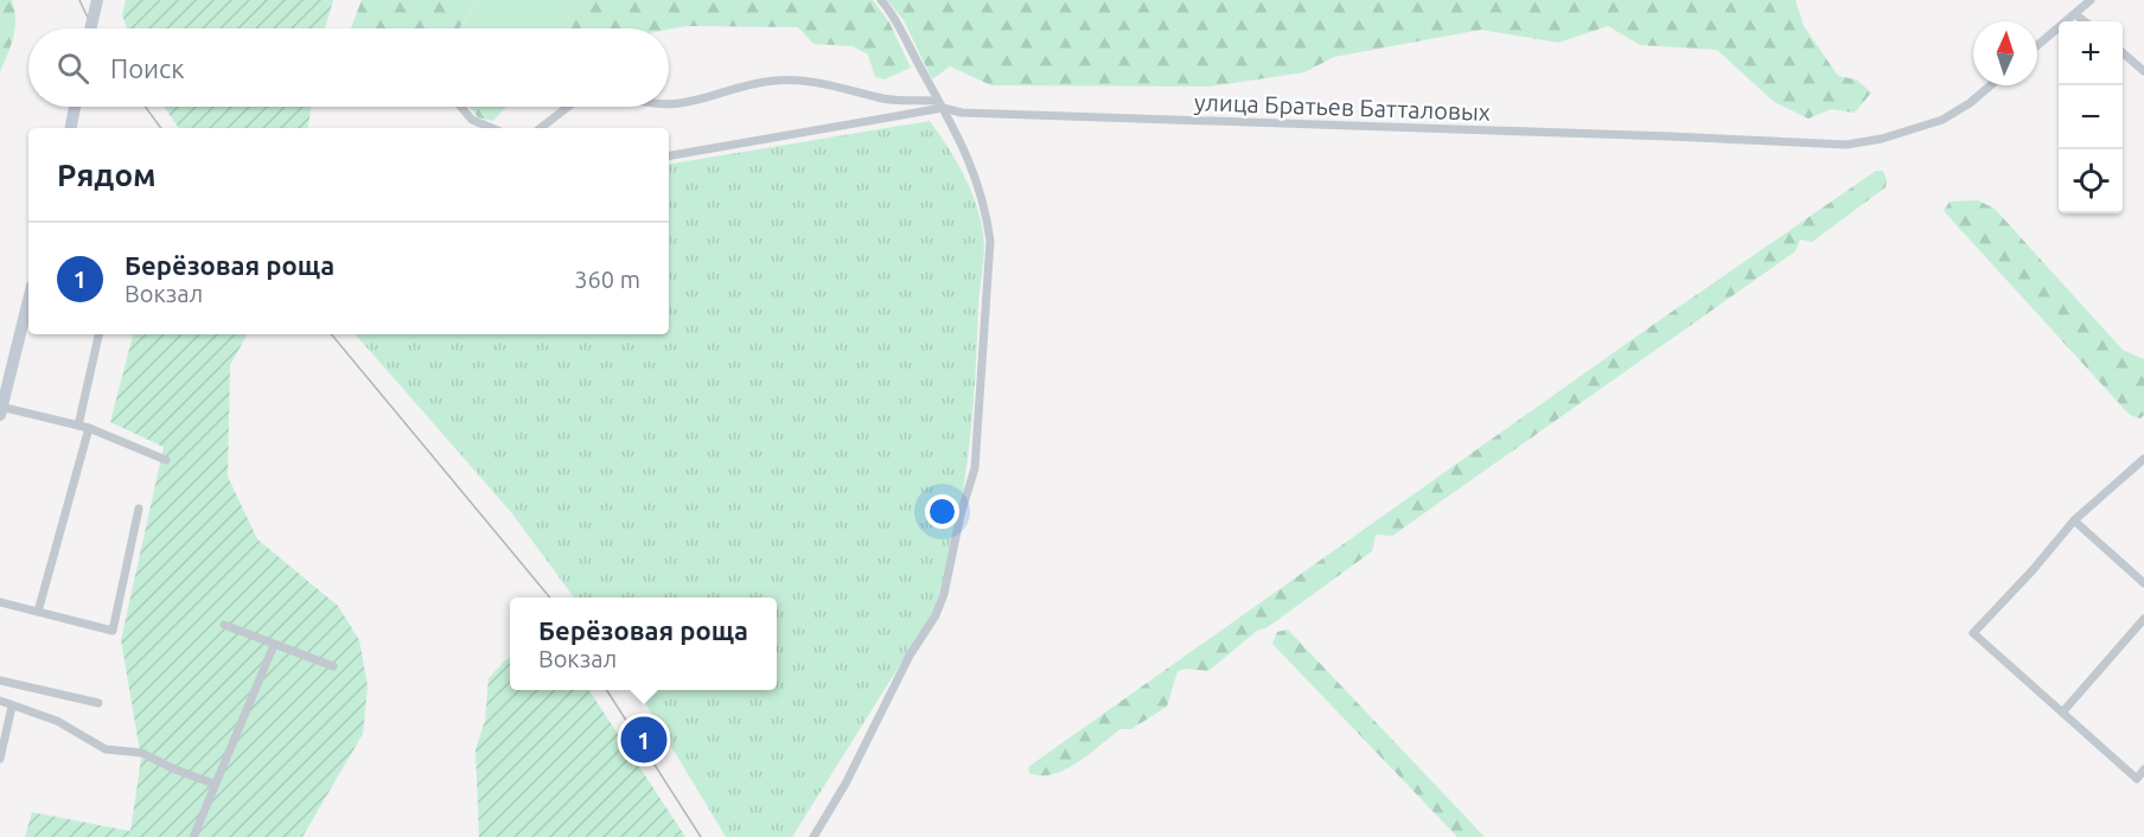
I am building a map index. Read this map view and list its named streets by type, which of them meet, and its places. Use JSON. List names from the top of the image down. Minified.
{"streets":{"street":["улица Братьев Батталовых"]},"north":"top","page":{"map_buttons":["+","−"],"search":"Поиск","heading":"Рядом","list":[{"mark":"1","name":"Берёзовая роща","note":"Вокзал","value":"360 m"}],"popup":["Берёзовая роща","Вокзал"],"pins":"1"}}
